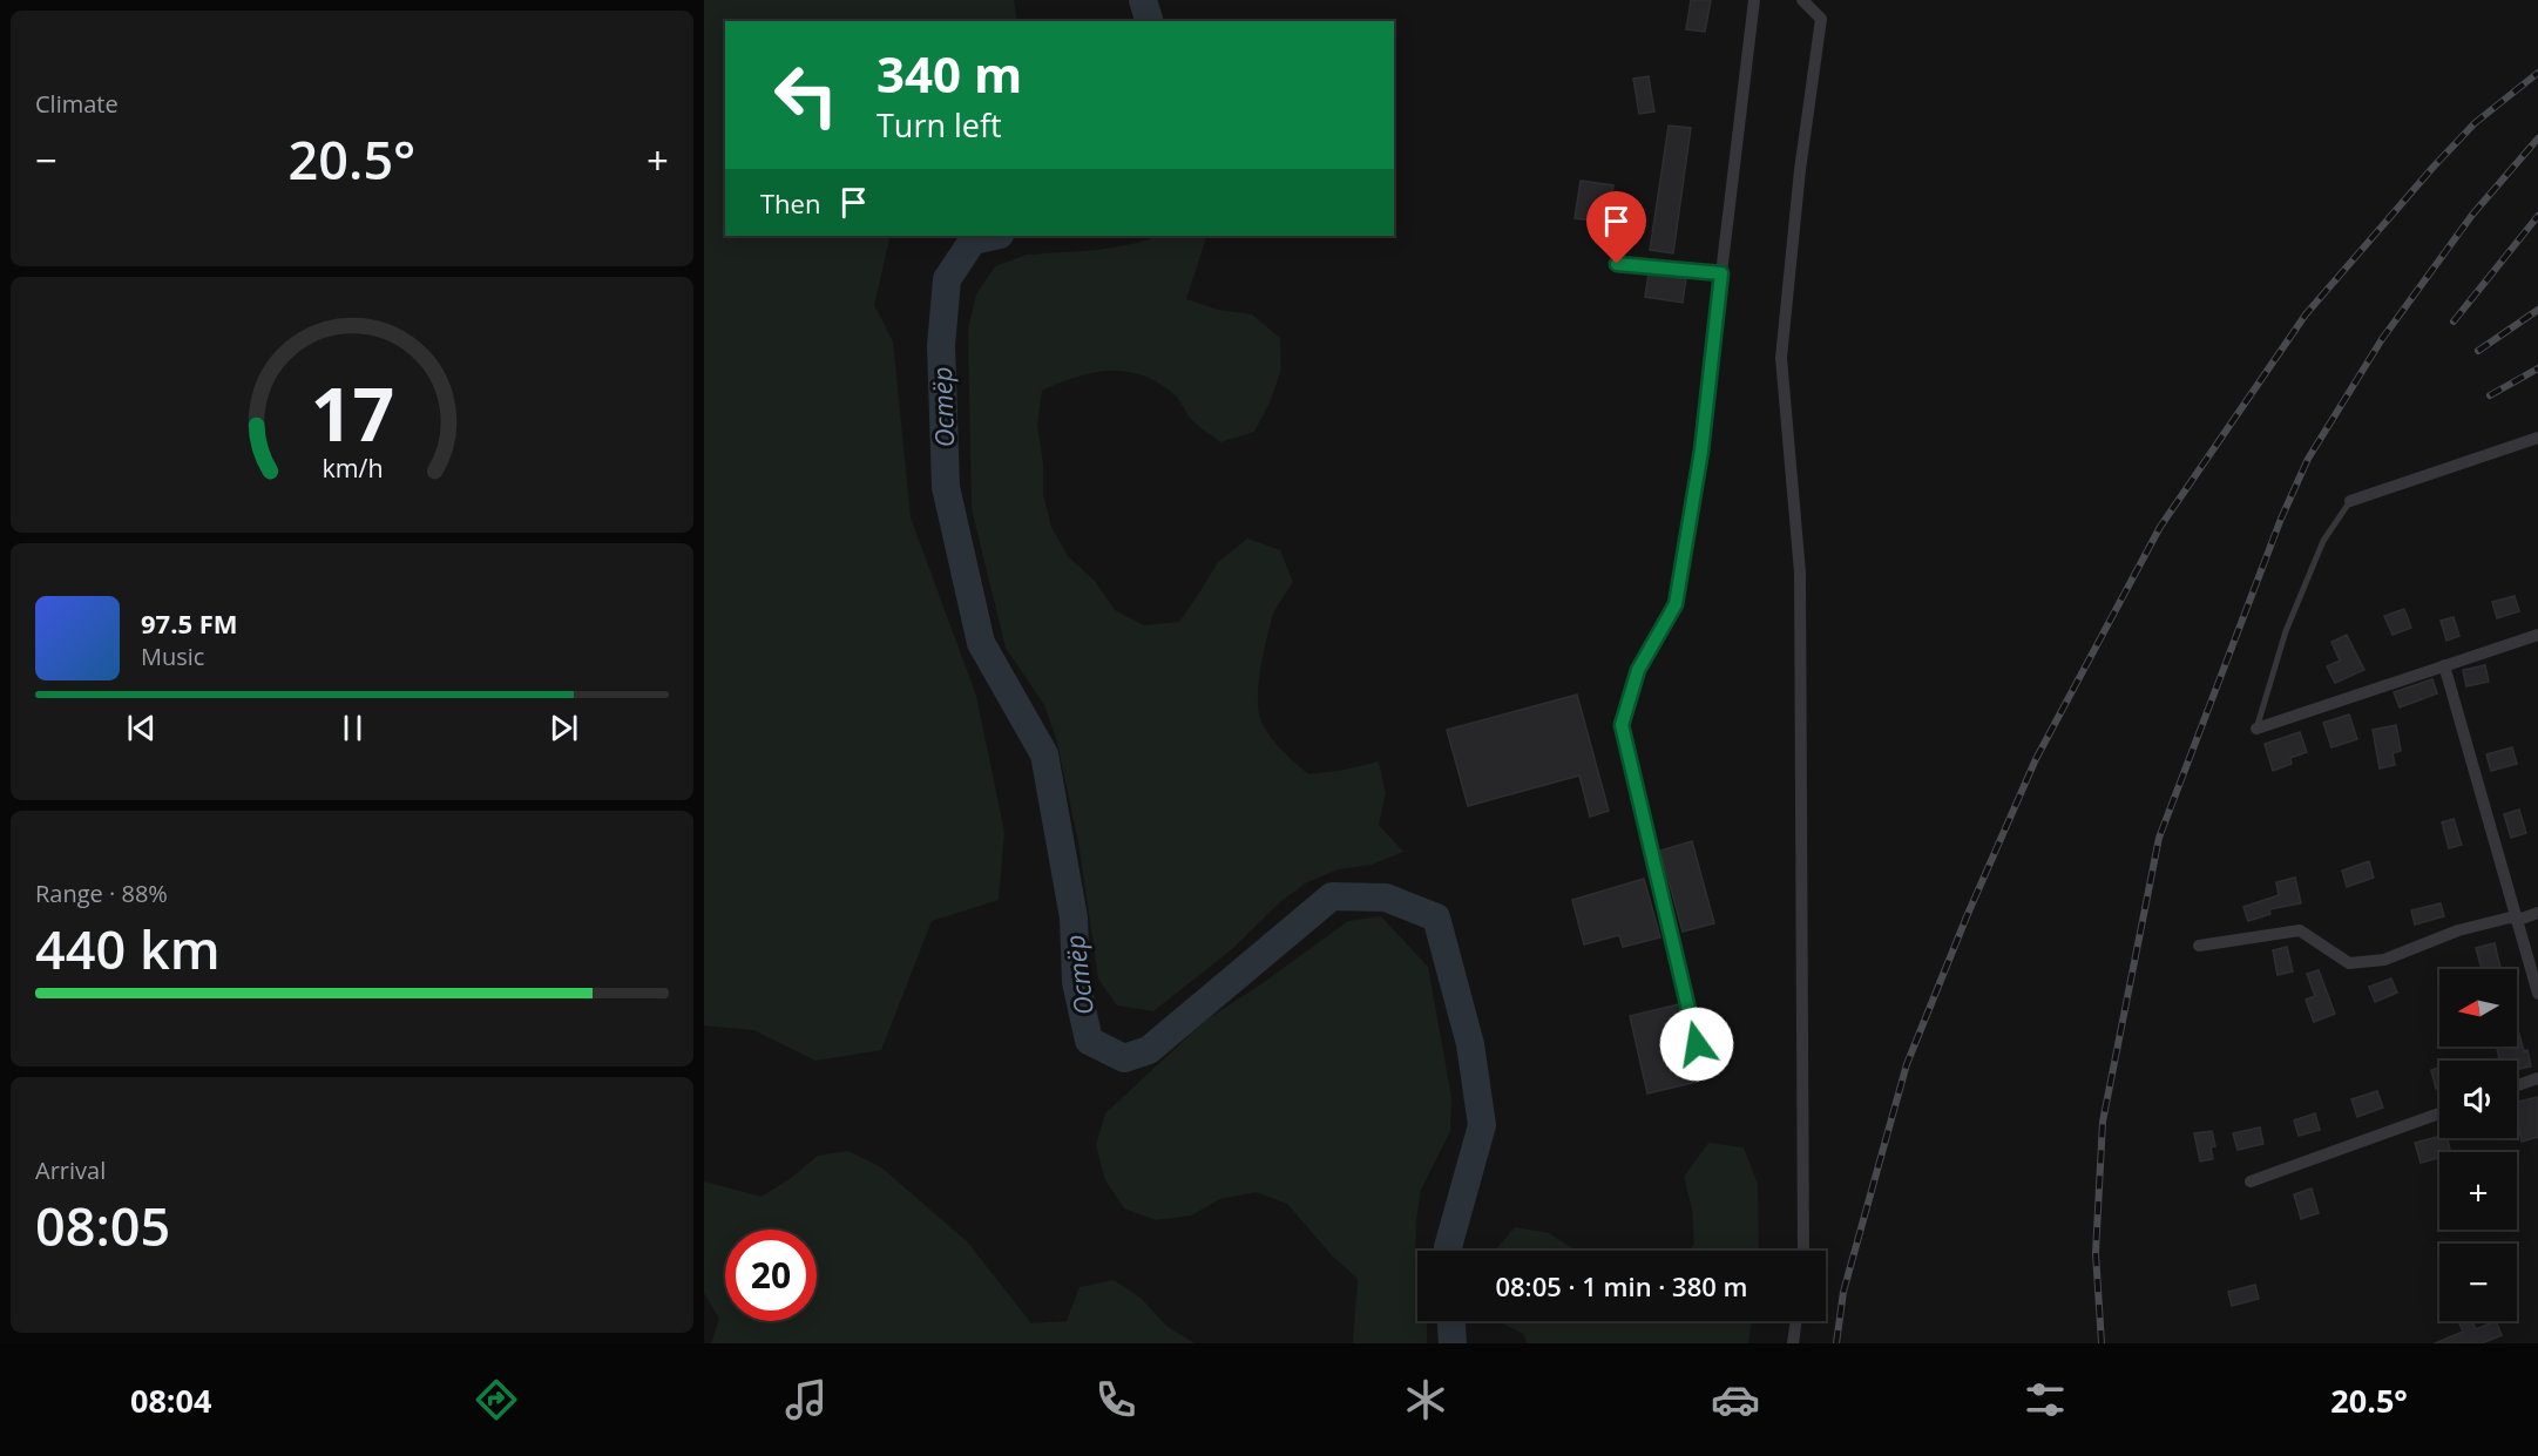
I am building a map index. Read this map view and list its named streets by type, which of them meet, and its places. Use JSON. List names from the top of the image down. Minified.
{"water":["Остёр"],"north":"left","page":{"tile":["Climate",["Range · 88%","440 km"],["Arrival","08:05"]],"turn":["340 m","Turn left"],"heat":["−","20.5°","+"],"then":"Then","song":["97.5 FM","Music"],"map_buttons":["+","−"],"limit":"20","trip":"08:05 · 1 min · 380 m","tabs":["08:04","20.5°"],"gauge":["17","km/h"]}}
